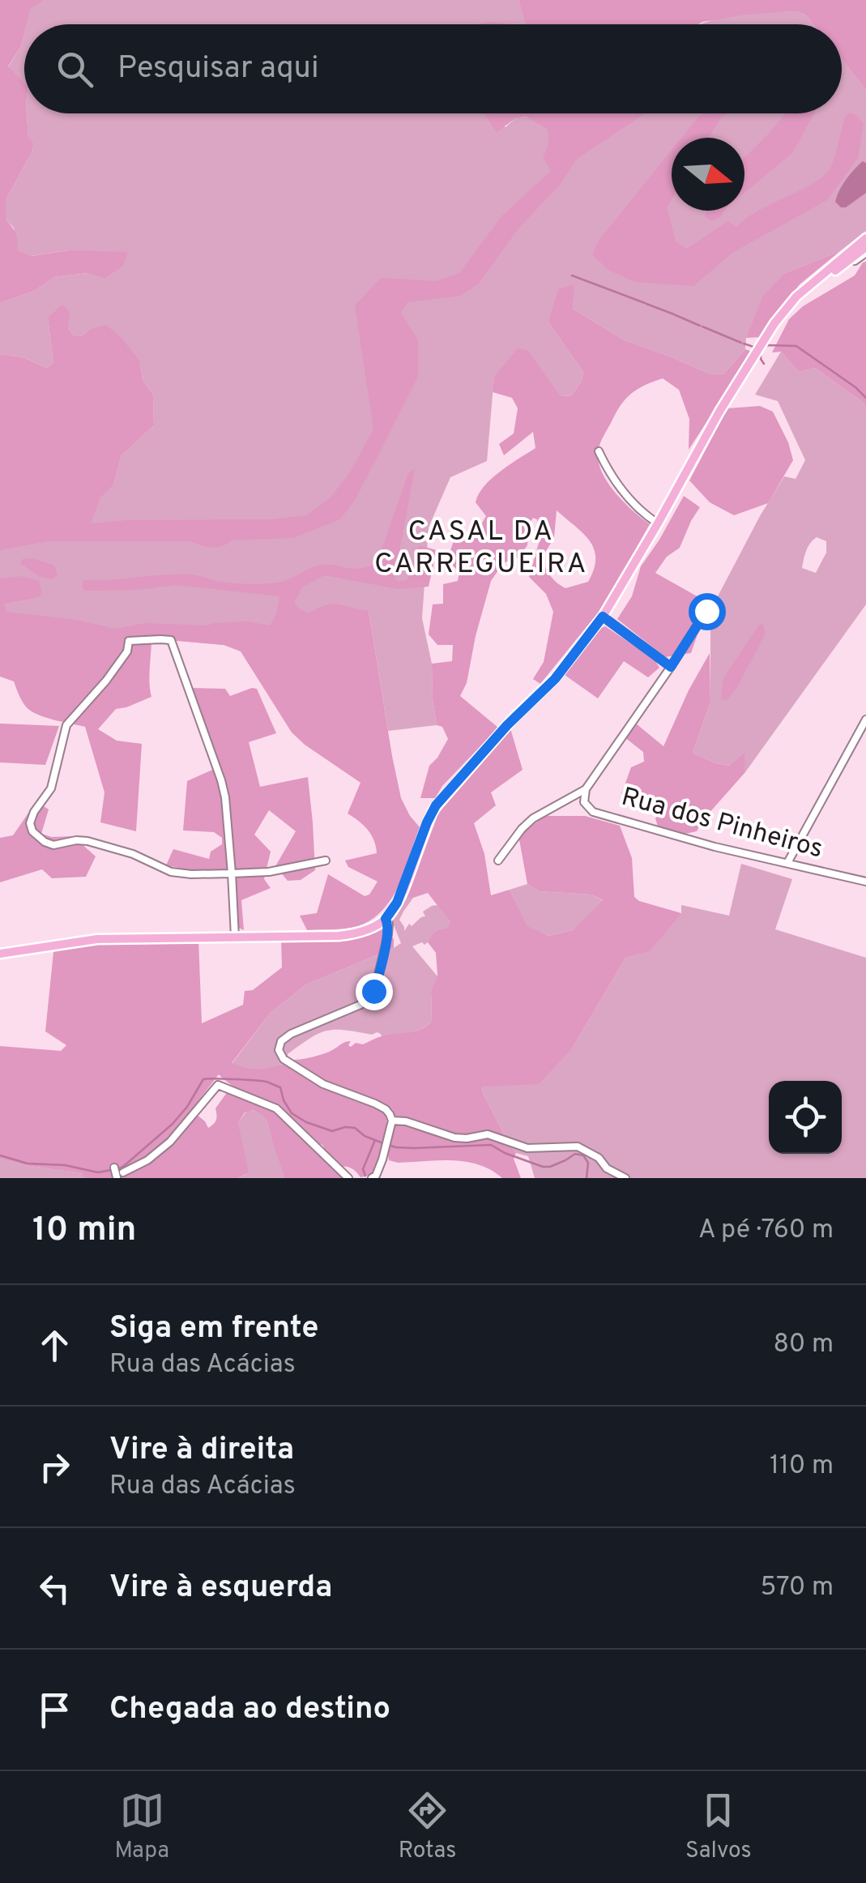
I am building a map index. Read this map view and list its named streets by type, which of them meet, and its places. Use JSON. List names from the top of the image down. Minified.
{"streets":{"street":["Rua dos Pinheiros"]},"districts":["CASAL DA CARREGUEIRA"],"north":"right","page":{"search":"Pesquisar aqui","heading":["10 min","A pé · 760 m"],"list":[["Siga em frente","Rua das Acácias","80 m"],["Vire à direita","Rua das Acácias","110 m"],["Vire à esquerda","570 m"],"Chegada ao destino"],"nav":["Mapa","Rotas","Salvos"]}}
